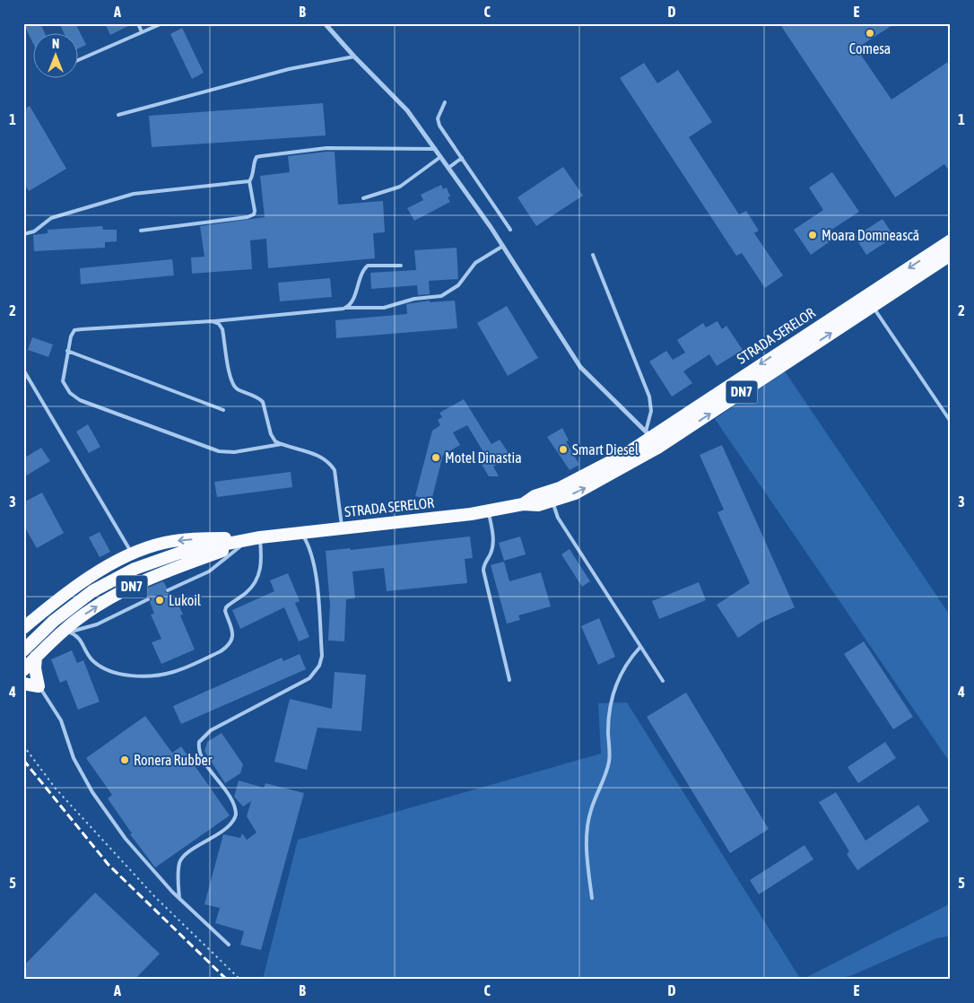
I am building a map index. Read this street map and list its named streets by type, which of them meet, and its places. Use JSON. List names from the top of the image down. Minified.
{"streets":{"highway":["STRADA SERELOR","DN7"]},"crossings":[["STRADA SERELOR","DN7"]],"places":["Comesa","Moara Domnească","Smart Diesel","Motel Dinastia","Lukoil","Ronera Rubber"],"north":"top","grid":{"columns":["A","B","C","D","E"],"rows":["1","2","3","4","5"]}}
